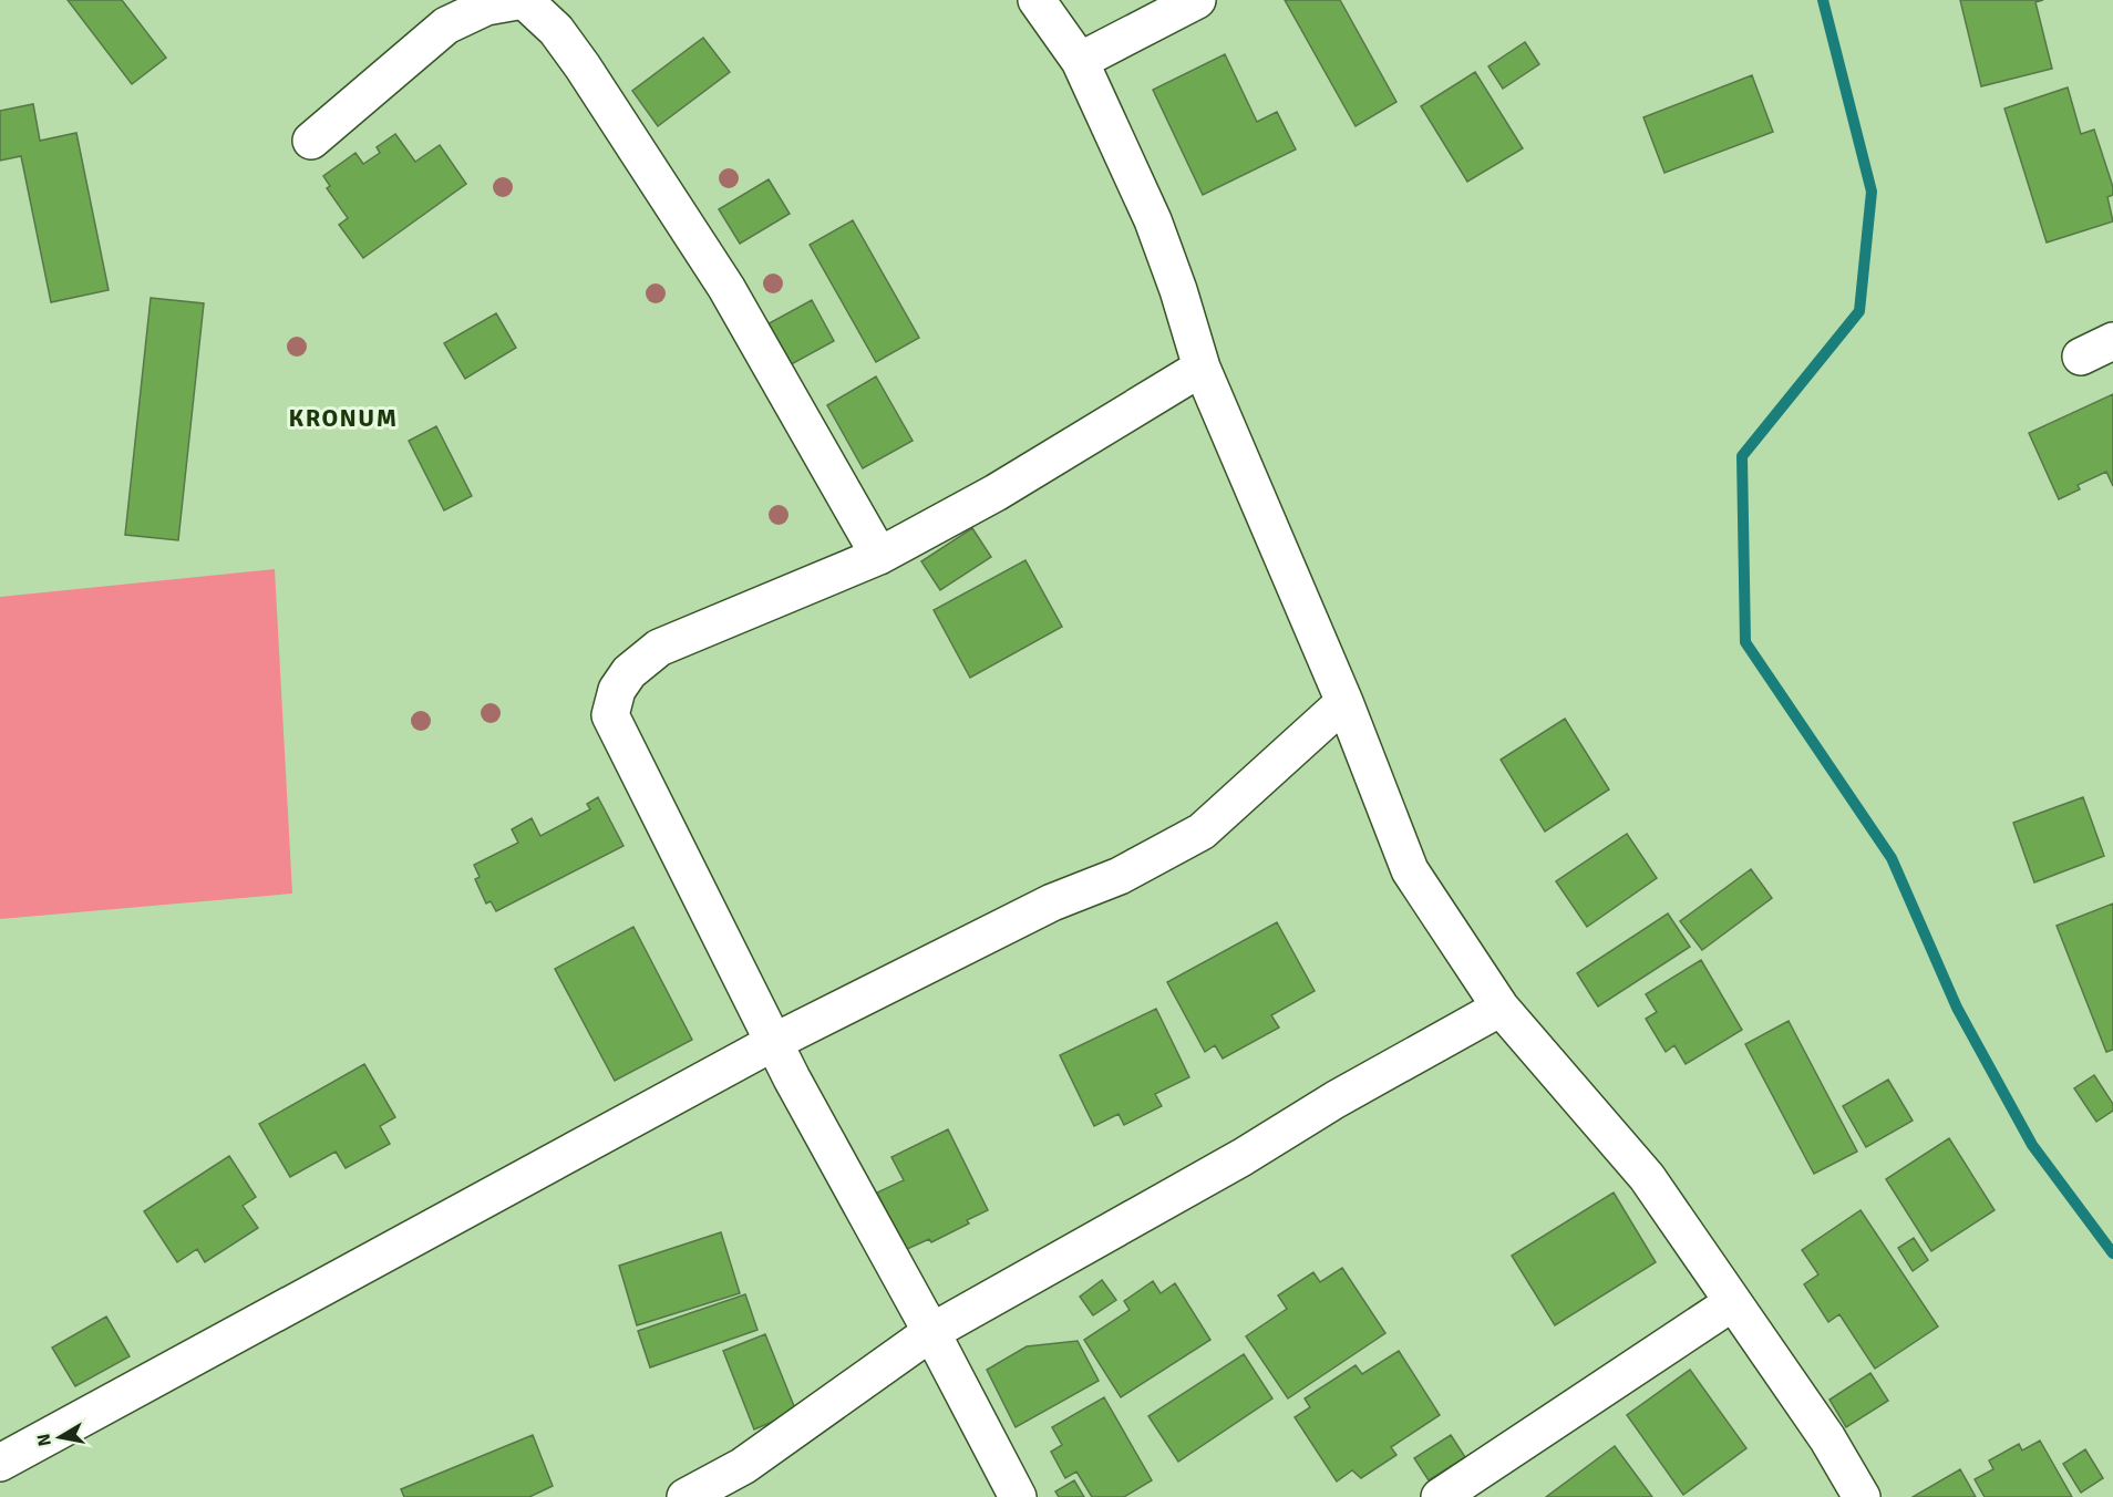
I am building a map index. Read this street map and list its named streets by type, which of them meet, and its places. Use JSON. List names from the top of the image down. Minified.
{"districts":["KRONUM"],"north":"left"}
